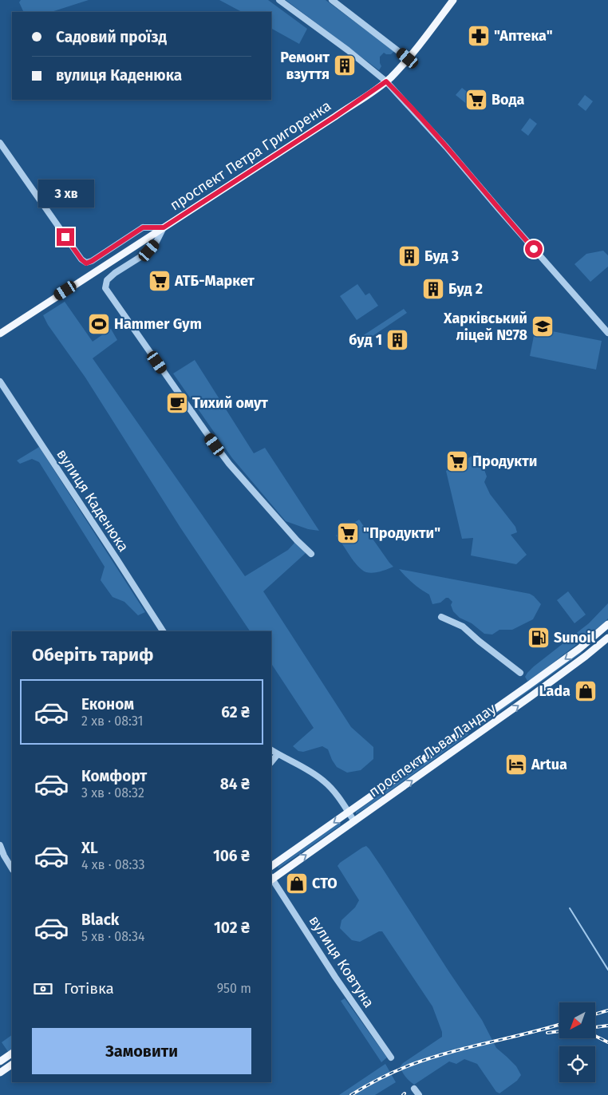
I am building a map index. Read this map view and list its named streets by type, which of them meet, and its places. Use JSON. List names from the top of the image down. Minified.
{"streets":{"main road":["проспект Петра Григоренка","проспект Льва Ландау"],"street":["вулиця Каденюка","вулиця Ковтуна"]},"crossings":[["проспект Льва Ландау","вулиця Ковтуна"]],"places":{"pharmacy":["\"Аптека\""],"building":["Ремонт взуття","Буд 3","Буд 2","буд 1"],"supermarket":["Вода","АТБ-Маркет","Продукти","\"Продукти\""],"sports":["Hammer Gym"],"school or university":["Харківський ліцей №78"],"cafe":["Тихий омут"],"fuel station":["Sunoil"],"shop":["Lada","СТО"],"hotel":["Artua"]},"north":"bottom left","page":{"banner":["Садовий проїзд","вулиця Каденюка"],"bubble":"3 хв","heading":"Оберіть тариф","list":[{"name":"Економ","note":"2 хв · 08:31","value":"62 ₴"},{"name":"Комфорт","note":"3 хв · 08:32","value":"84 ₴"},{"name":"XL","note":"4 хв · 08:33","value":"106 ₴"},{"name":"Black","note":"5 хв · 08:34","value":"102 ₴"}],"pay":["Готівка","950 m"],"buttons":"Замовити"}}
